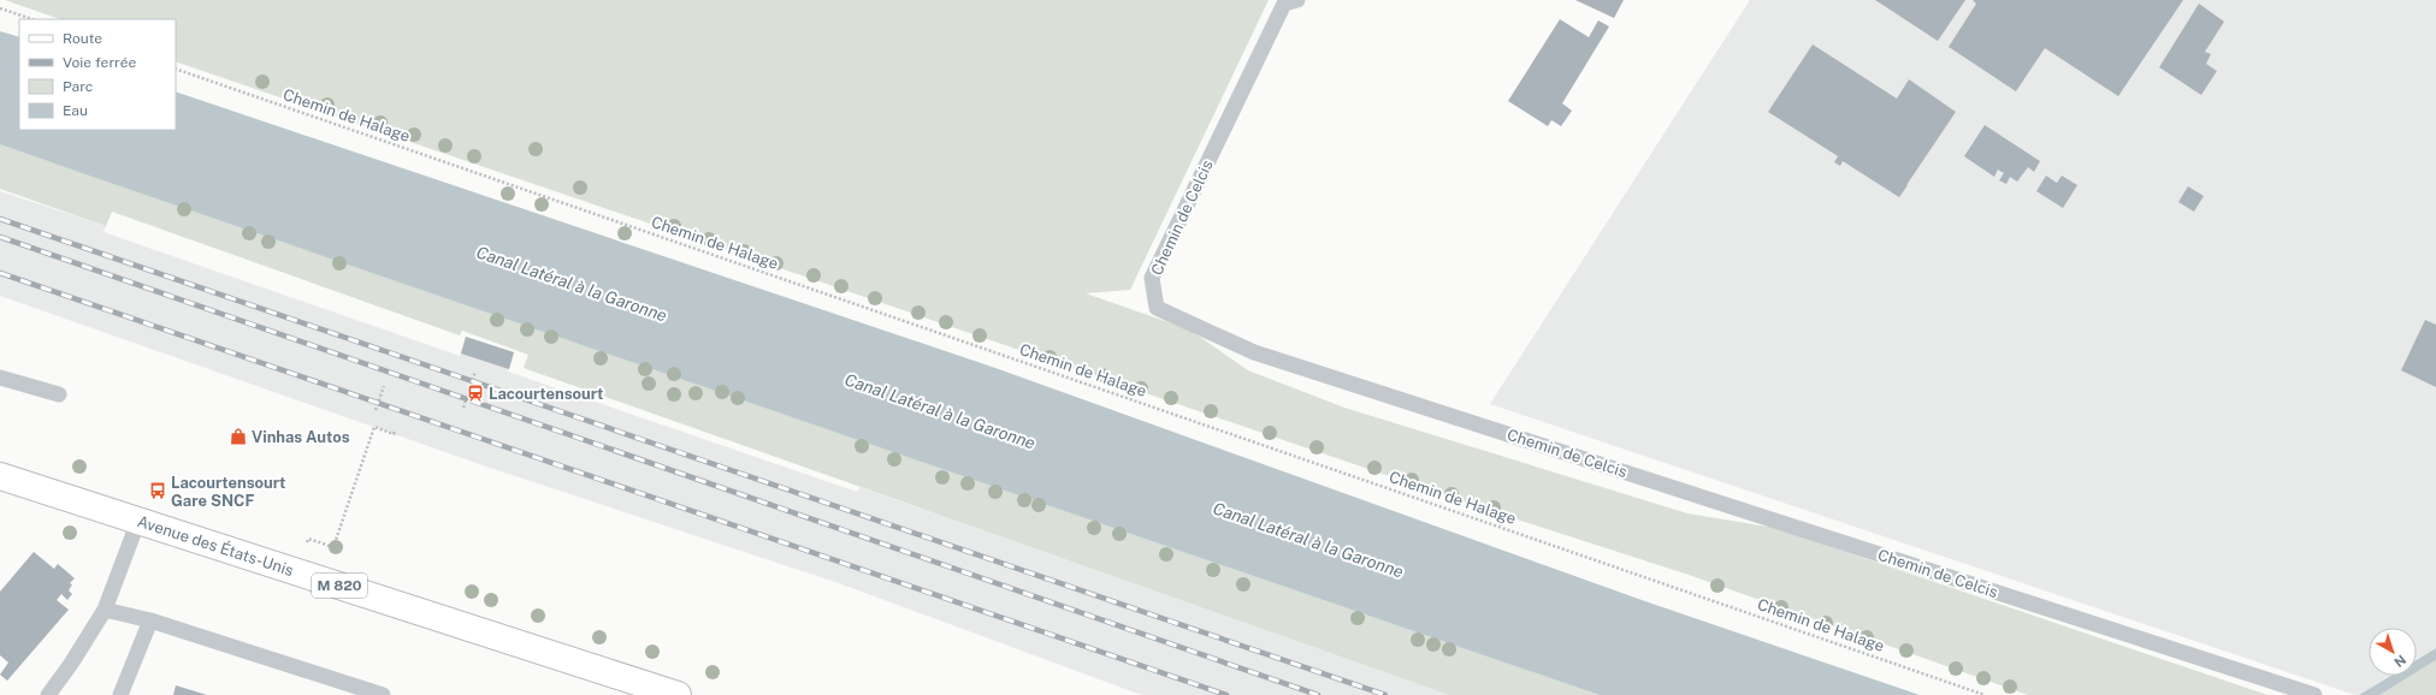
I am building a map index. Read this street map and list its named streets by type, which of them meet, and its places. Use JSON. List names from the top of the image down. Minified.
{"streets":{"main road":["Avenue des États-Unis","M 820"],"lane":["Chemin de Celcis"],"path":["Chemin de Halage"]},"water":["Canal Latéral à la Garonne"],"places":{"station":["Lacourtensourt"],"shop":["Vinhas Autos"],"bus stop":["Lacourtensourt Gare SNCF"]},"legend":["Route","Voie ferrée","Parc","Eau"],"north":"bottom right"}
